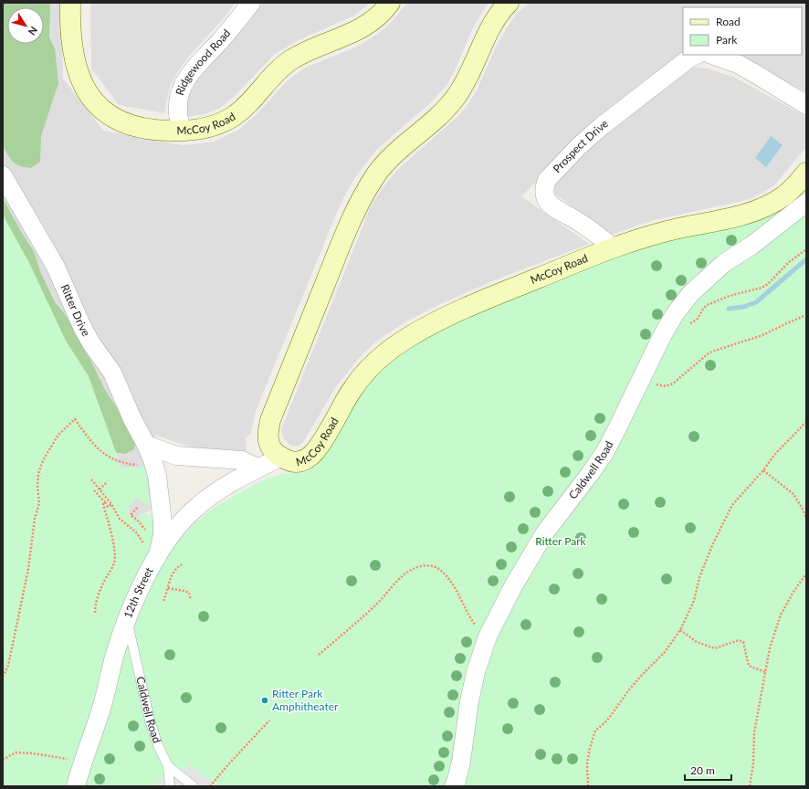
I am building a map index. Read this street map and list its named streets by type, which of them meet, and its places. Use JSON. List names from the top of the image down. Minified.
{"streets":{"street":["Ridgewood Road","McCoy Road","Prospect Drive","Ritter Drive","Caldwell Road","12th Street"]},"crossings":[["Ridgewood Road","McCoy Road"],["McCoy Road","Prospect Drive"],["McCoy Road","12th Street"],["Ritter Drive","12th Street"],["Caldwell Road","12th Street"]],"parks":["Ritter Park"],"places":["Ritter Park Amphitheater"],"legend":["Road","Park"],"scale_bar":"20 m","north":"bottom right"}
